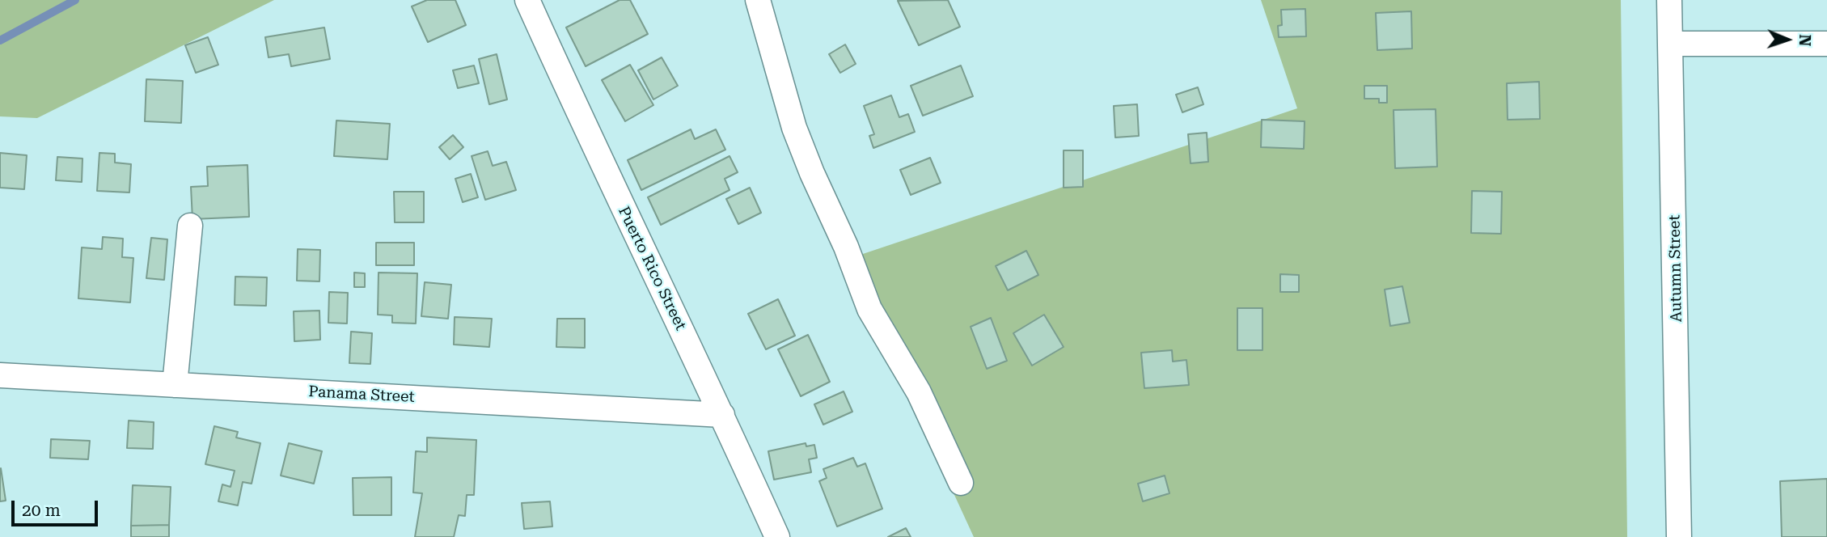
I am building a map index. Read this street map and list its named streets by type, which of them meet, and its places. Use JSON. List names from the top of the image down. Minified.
{"streets":{"street":["Puerto Rico Street","Autumn Street","Panama Street"]},"crossings":[["Puerto Rico Street","Panama Street"]],"scale_bar":"20 m","north":"right"}
